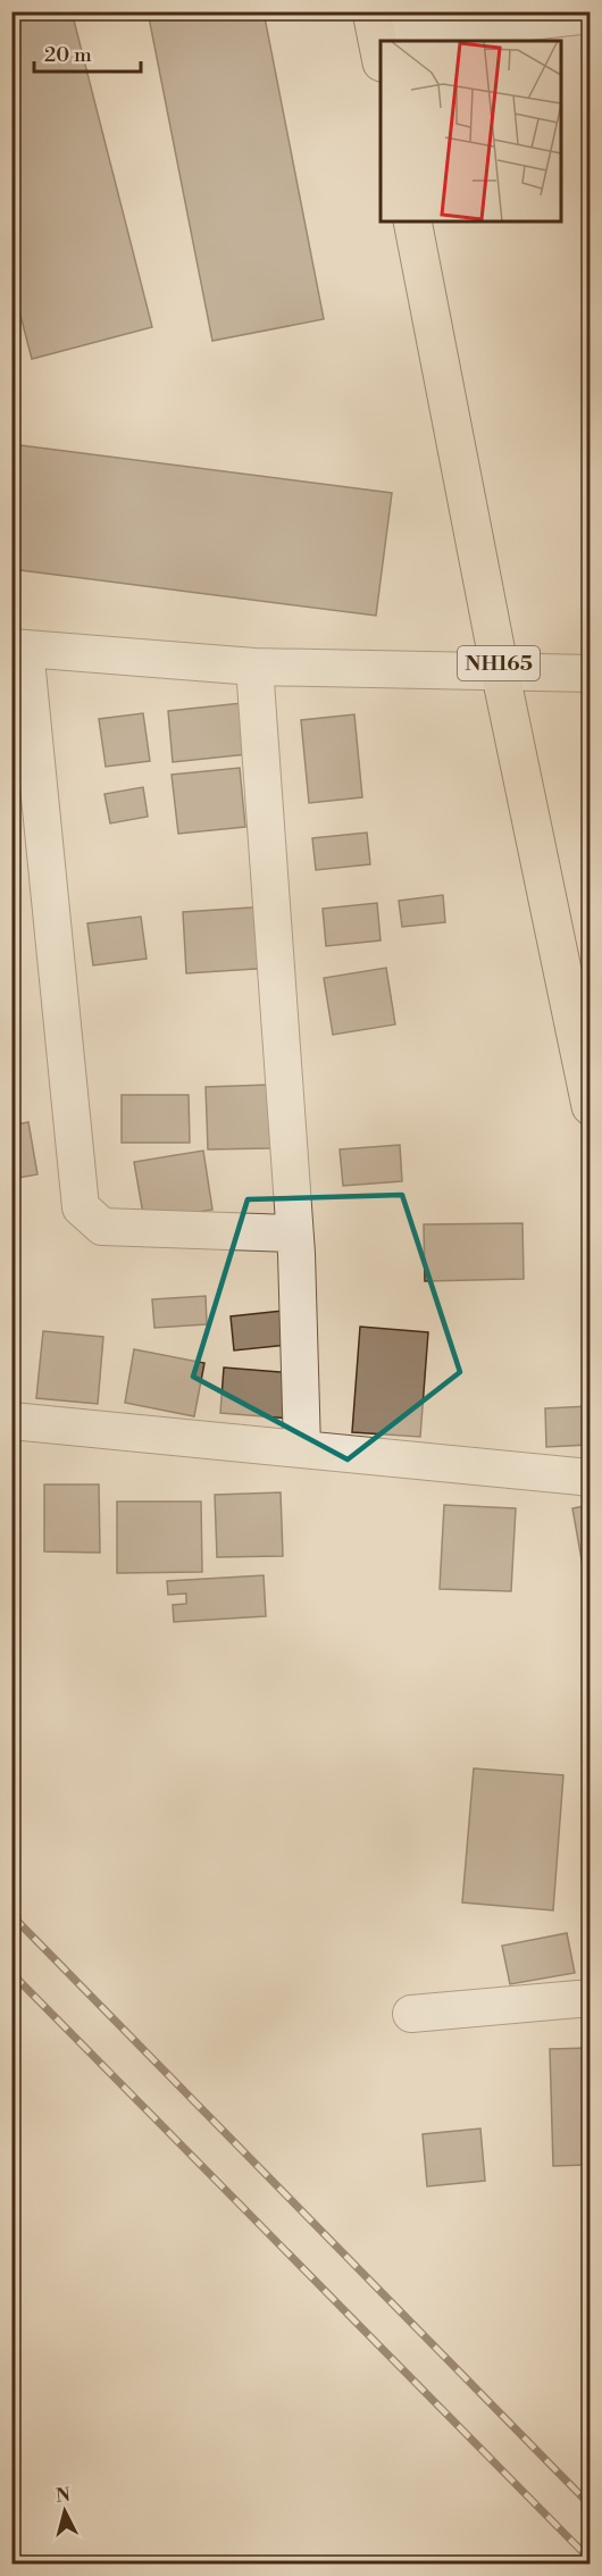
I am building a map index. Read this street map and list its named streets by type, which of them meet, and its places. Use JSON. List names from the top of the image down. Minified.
{"streets":{"highway":["NH165"]},"scale_bar":"20 m","north":"top"}
